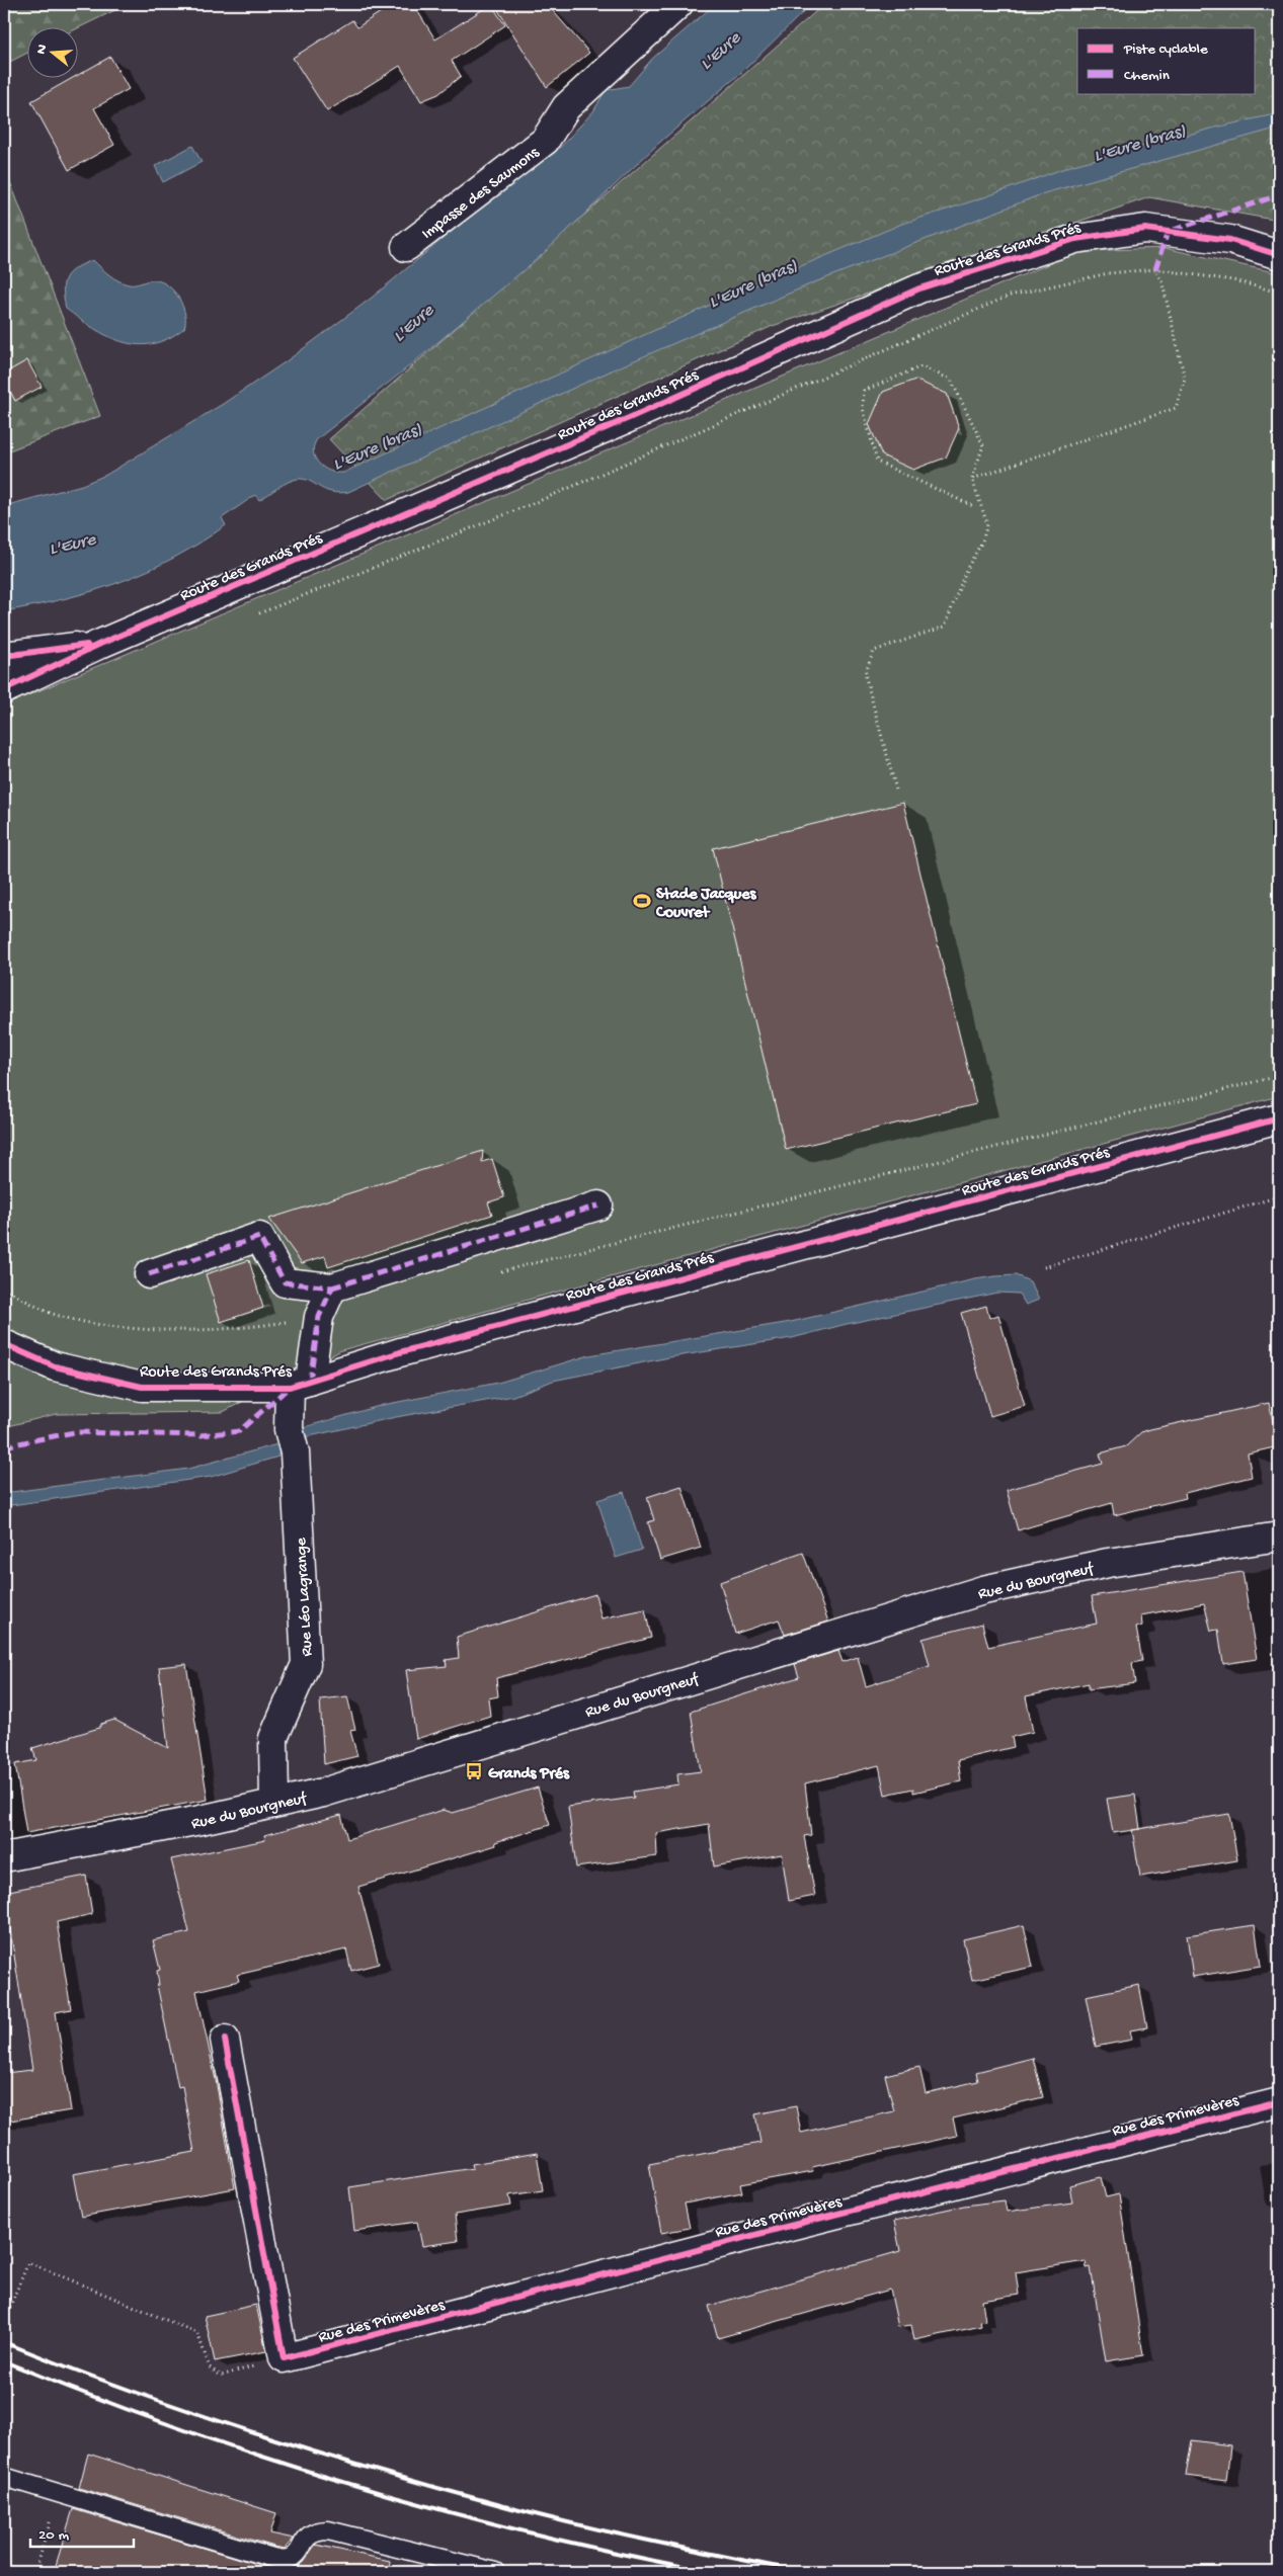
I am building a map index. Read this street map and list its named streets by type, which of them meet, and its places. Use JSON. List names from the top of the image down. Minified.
{"streets":{"street":["Impasse des Saumons","Route des Grands Prés","Rue du Bourgneuf","Rue Léo Lagrange","Rue des Primevères"]},"crossings":[["Route des Grands Prés","Rue Léo Lagrange"],["Rue du Bourgneuf","Rue Léo Lagrange"]],"water":["L'Eure","L'Eure (bras)"],"places":{"sports":["Stade Jacques Couvret"],"bus stop":["Grands Prés"]},"legend":["Piste cyclable","Chemin"],"scale_bar":"20 m","north":"left"}
